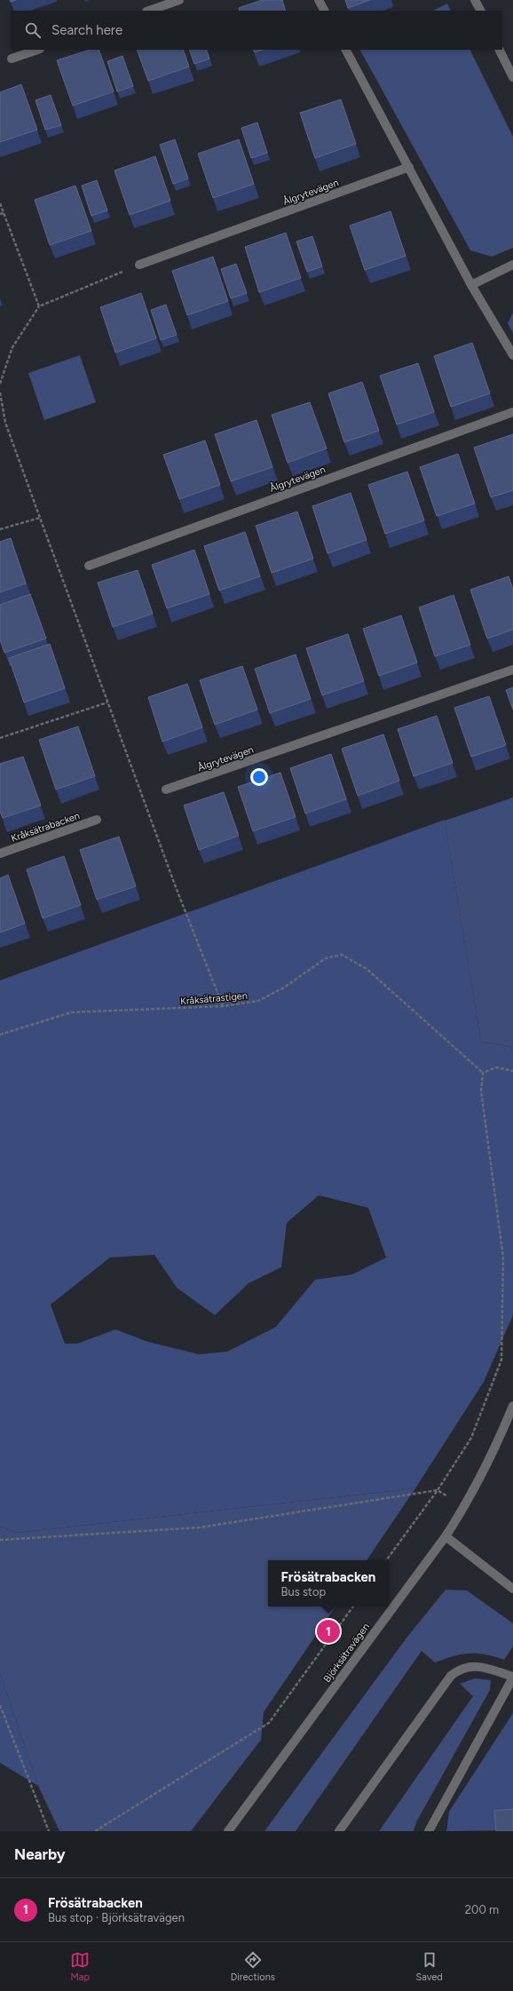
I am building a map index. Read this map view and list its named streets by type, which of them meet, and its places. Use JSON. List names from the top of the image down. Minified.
{"streets":{"street":["Ålgrytevägen","Kråksätrabacken","Björksätravägen"],"path":["Kråksätrastigen"]},"page":{"search":"Search here","popup":["Frösätrabacken","Bus stop"],"pins":"1","heading":"Nearby","list":[{"mark":"1","name":"Frösätrabacken","note":"Bus stop · Björksätravägen","value":"200 m"}],"nav":["Map","Directions","Saved"]}}
